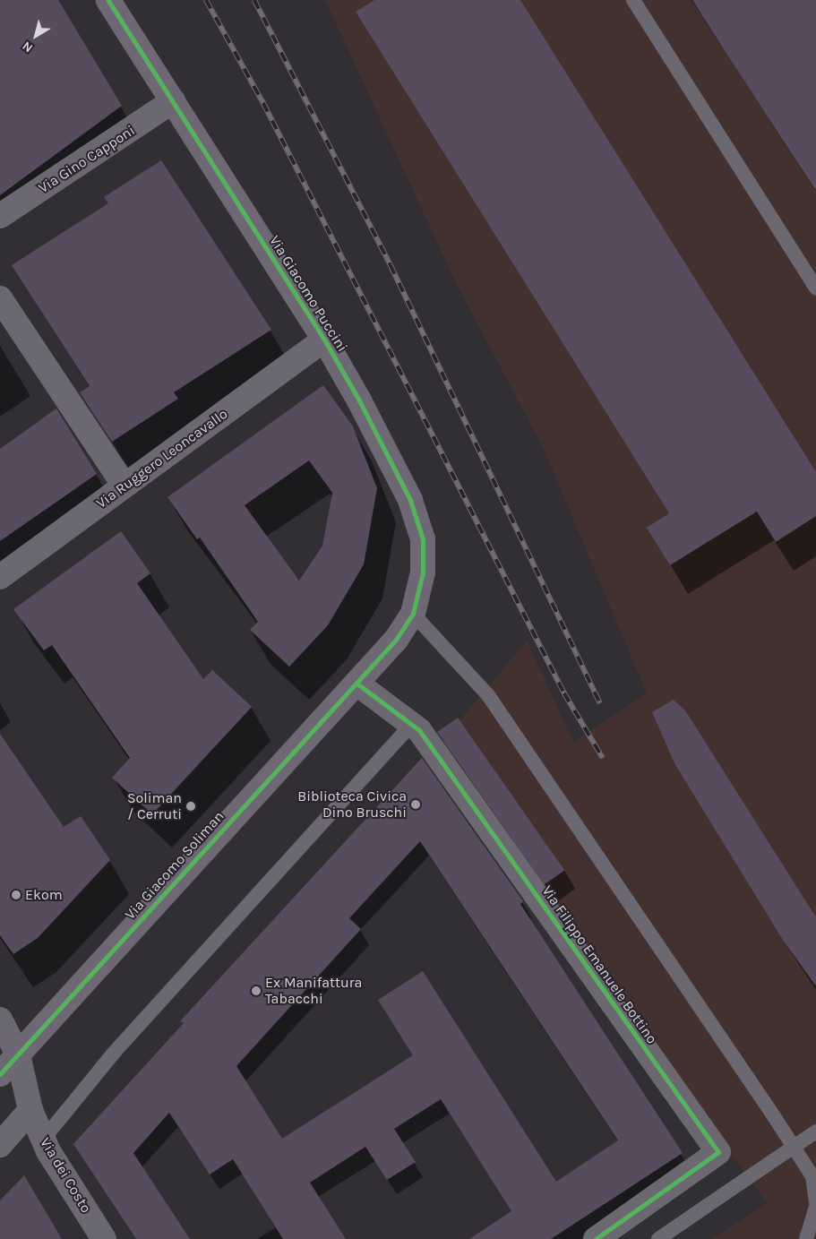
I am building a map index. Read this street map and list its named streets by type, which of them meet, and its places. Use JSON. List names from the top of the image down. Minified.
{"streets":{"main road":["Via Giacomo Puccini","Via Giacomo Soliman"],"street":["Via Gino Capponi","Via Ruggero Leoncavallo","Via Filippo Emanuele Bottino","Via dei Costo"]},"crossings":[["Via Gino Capponi","Via Giacomo Puccini"],["Via Giacomo Puccini","Via Ruggero Leoncavallo"],["Via Giacomo Puccini","Via Giacomo Soliman"],["Via Giacomo Puccini","Via Filippo Emanuele Bottino"],["Via Giacomo Soliman","Via Filippo Emanuele Bottino"]],"places":["Biblioteca Civica Dino Bruschi","Soliman / Cerruti","Ekom","Ex Manifattura Tabacchi"],"north":"bottom left"}
